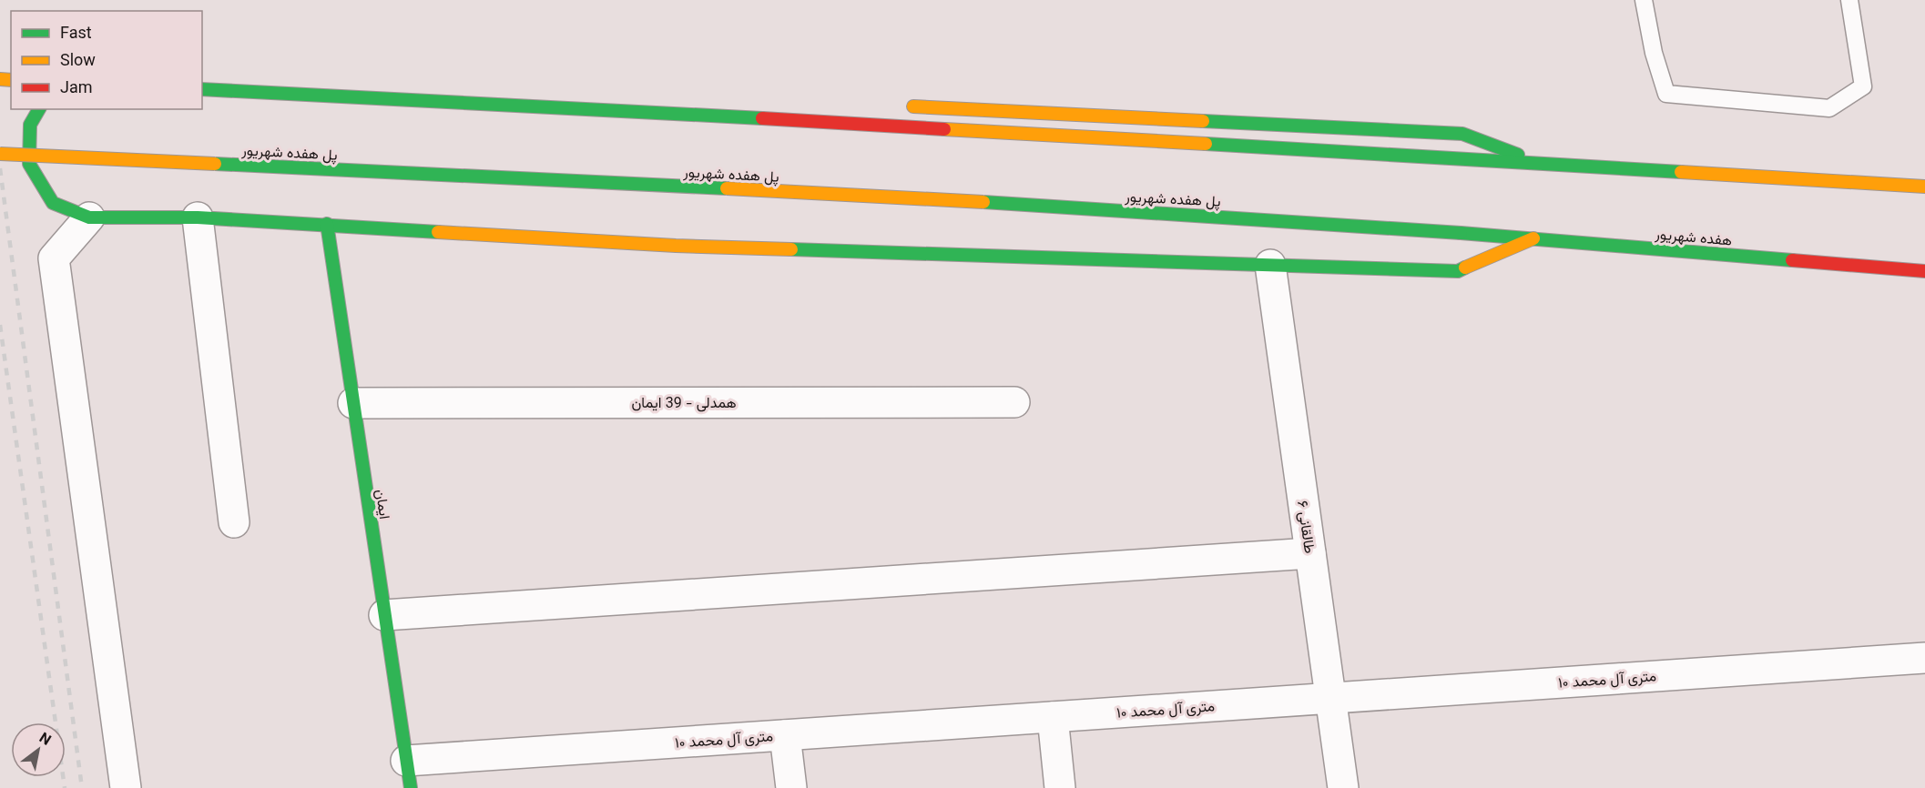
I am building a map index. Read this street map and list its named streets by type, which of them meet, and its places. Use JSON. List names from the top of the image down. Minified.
{"streets":{"main road":["پل هفده شهریور","هفده شهریور","ایمان"],"street":["همدلی - 39 ایمان","طالقانی ۶","۱۰ متری آل محمد"]},"crossings":[["پل هفده شهریور","هفده شهریور"],["همدلی - 39 ایمان","ایمان"],["ایمان","۱۰ متری آل محمد"],["طالقانی ۶","۱۰ متری آل محمد"]],"legend":["Fast","Slow","Jam"],"north":"top right"}
